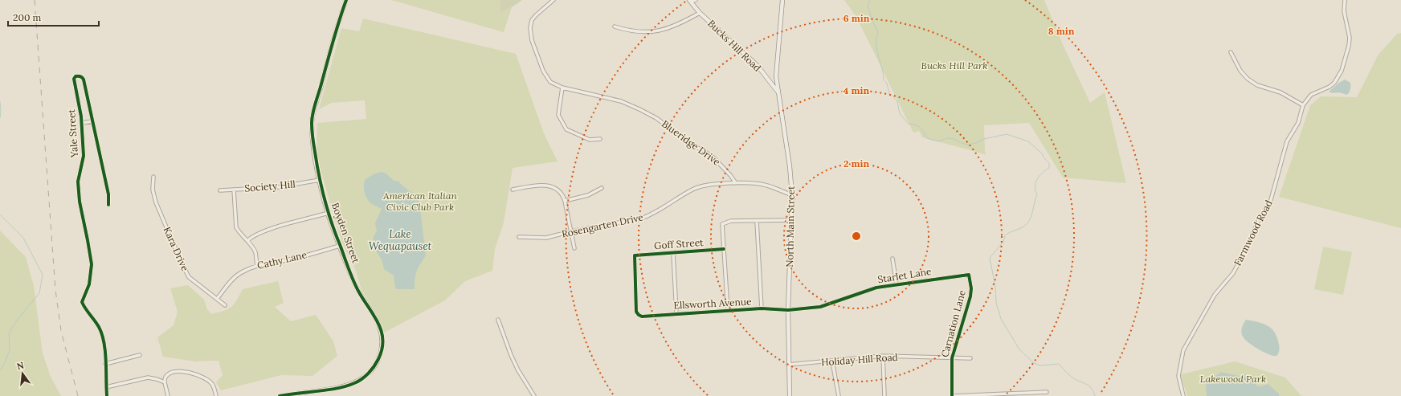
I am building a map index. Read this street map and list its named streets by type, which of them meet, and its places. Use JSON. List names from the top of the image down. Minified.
{"streets":{"street":["Bucks Hill Road","Yale Street","Blueridge Drive","Society Hill","Rosengarten Drive","North Main Street","Boyden Street","Farmwood Road","Goff Street","Kara Drive","Cathy Lane","Starlet Lane","Ellsworth Avenue","Carnation Lane","Holiday Hill Road"]},"crossings":[["Bucks Hill Road","North Main Street"],["Blueridge Drive","Rosengarten Drive"],["Society Hill","Boyden Street"],["Rosengarten Drive","North Main Street"],["North Main Street","Starlet Lane"],["North Main Street","Ellsworth Avenue"],["North Main Street","Holiday Hill Road"],["Boyden Street","Cathy Lane"],["Goff Street","Ellsworth Avenue"],["Kara Drive","Cathy Lane"],["Starlet Lane","Ellsworth Avenue"],["Starlet Lane","Carnation Lane"],["Carnation Lane","Holiday Hill Road"]],"water":["Lake Wequapauset"],"parks":["Bucks Hill Park","American Italian Civic Club Park","Lakewood Park"],"scale_bar":"200 m","north":"top","rings":["6 min","8 min","4 min","2 min"]}
